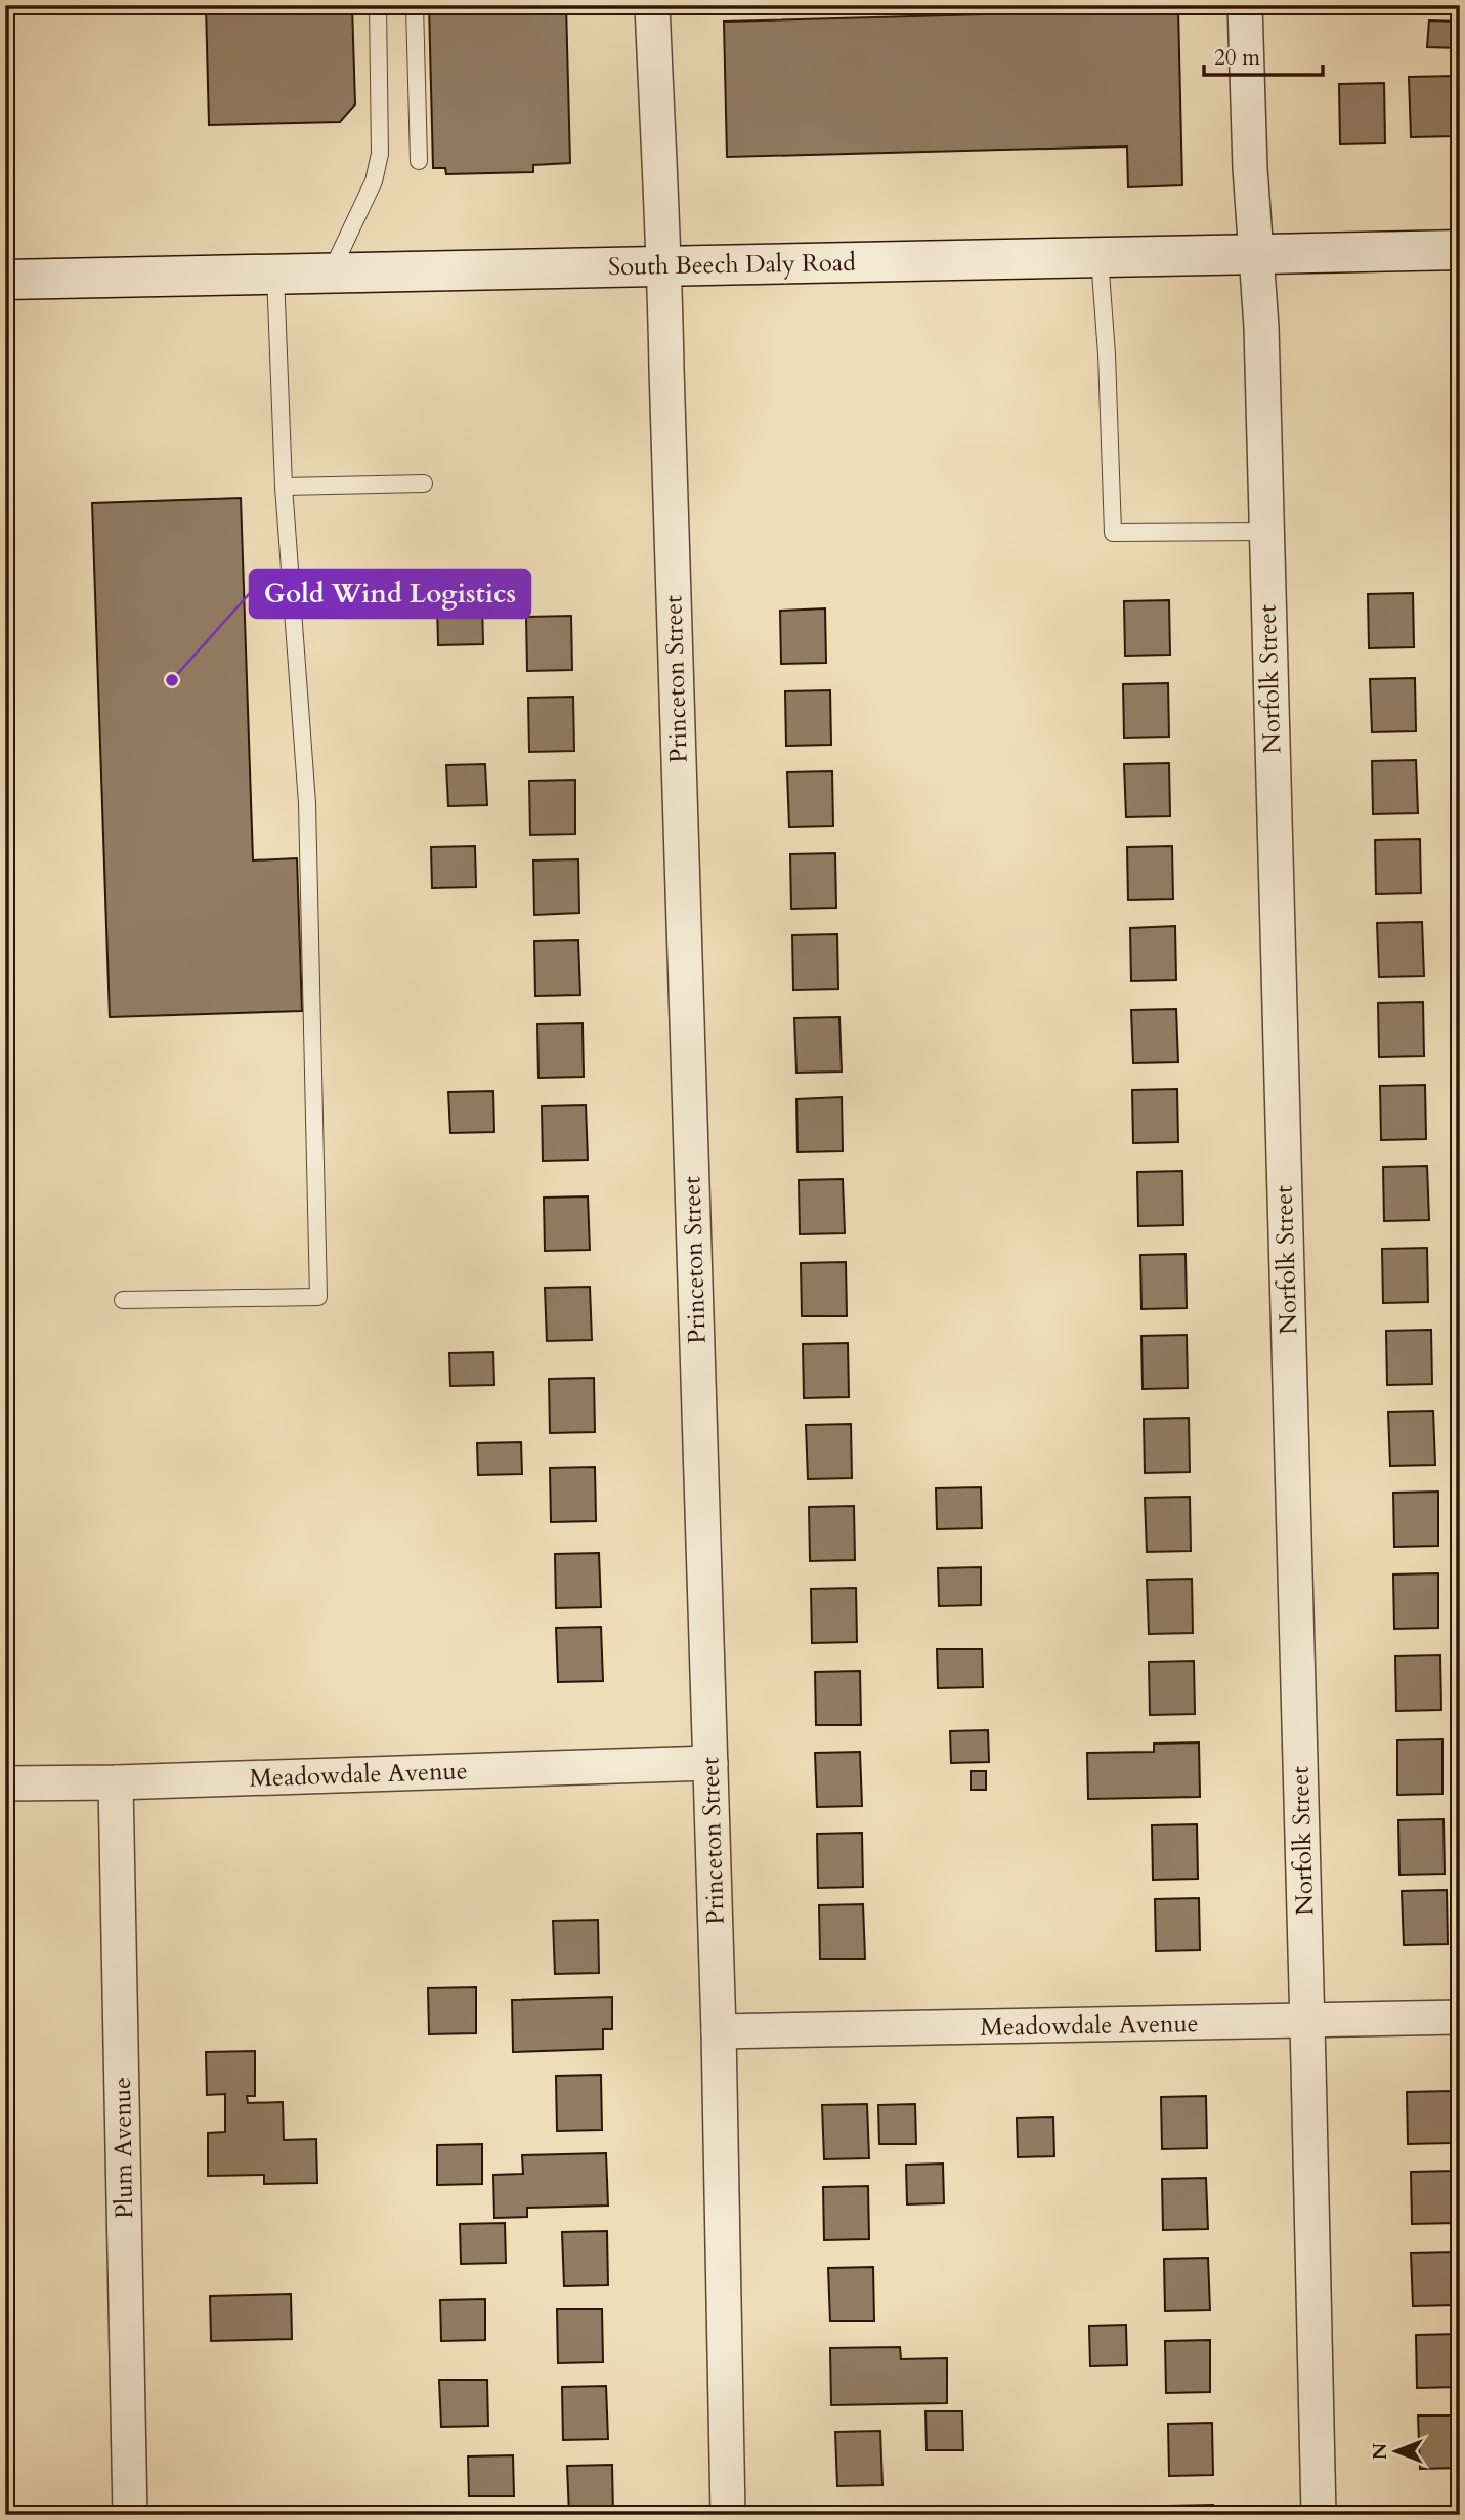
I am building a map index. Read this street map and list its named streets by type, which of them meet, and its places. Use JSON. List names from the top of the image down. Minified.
{"streets":{"main road":["South Beech Daly Road"],"street":["Princeton Street","Norfolk Street","Meadowdale Avenue","Plum Avenue"]},"crossings":[["South Beech Daly Road","Princeton Street"],["South Beech Daly Road","Norfolk Street"],["Princeton Street","Meadowdale Avenue"],["Norfolk Street","Meadowdale Avenue"],["Meadowdale Avenue","Plum Avenue"]],"places":["Gold Wind Logistics"],"scale_bar":"20 m","north":"left"}
